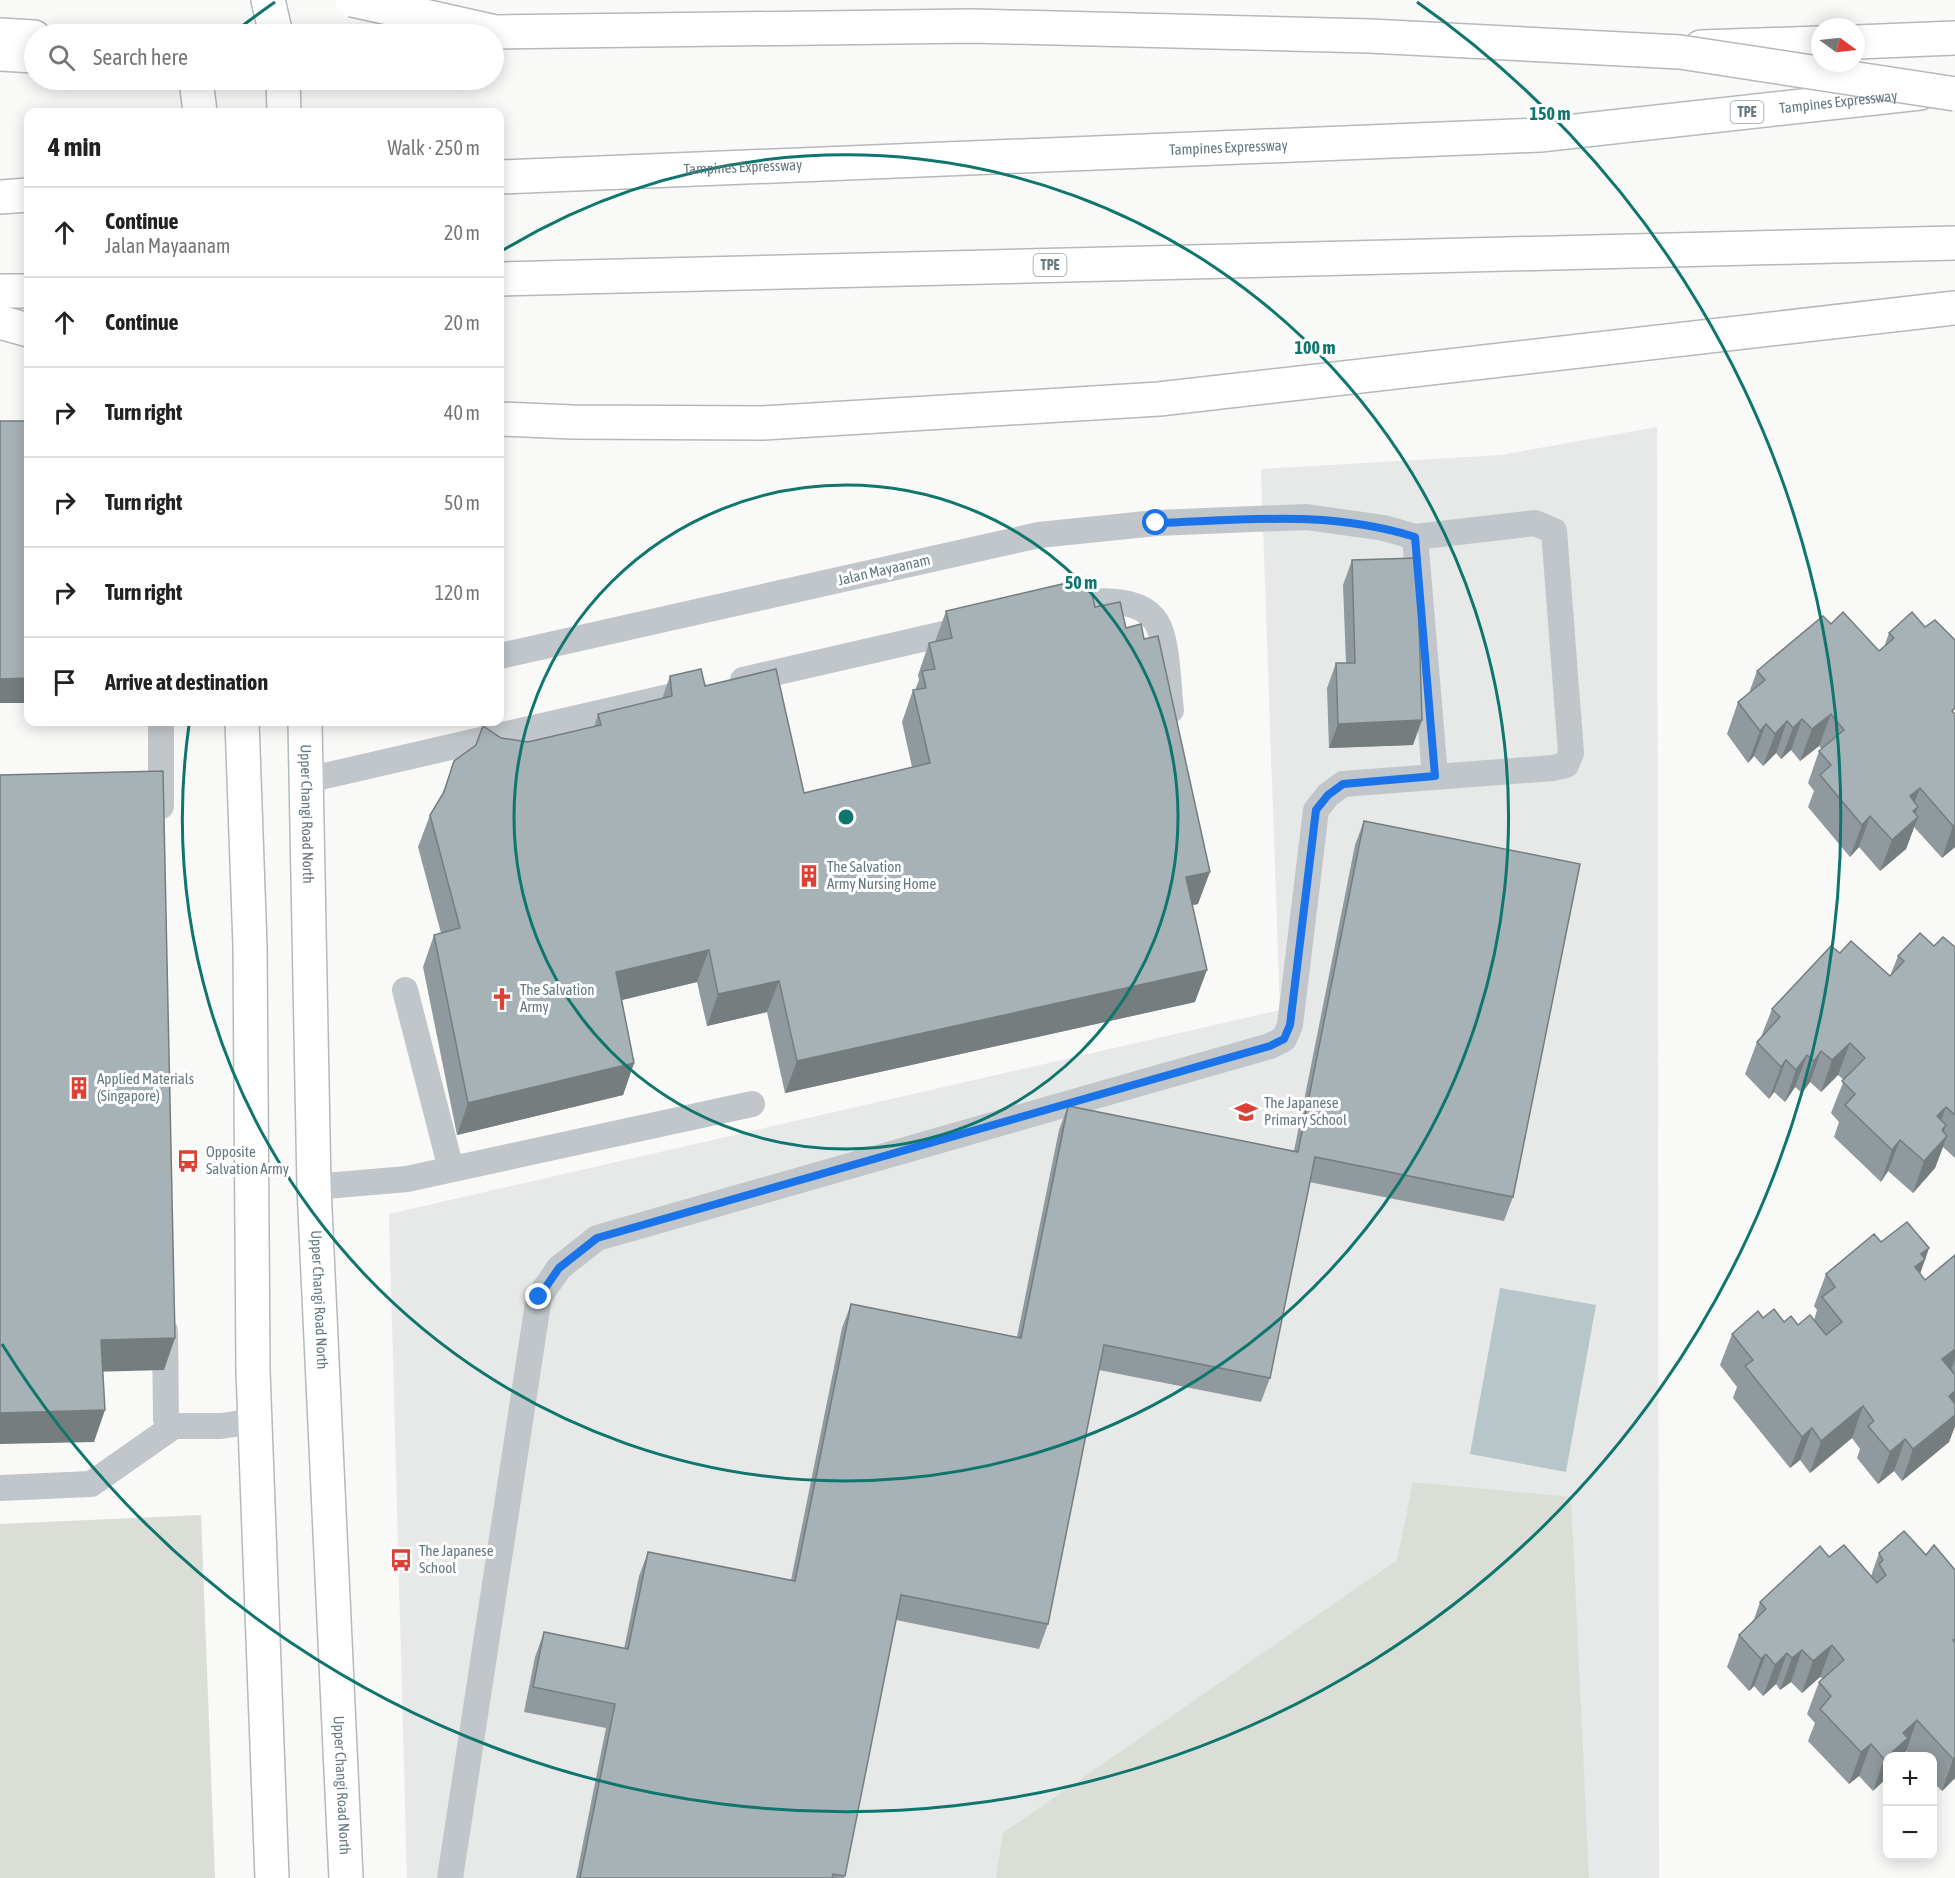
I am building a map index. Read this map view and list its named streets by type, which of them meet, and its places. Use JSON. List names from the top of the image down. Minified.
{"streets":{"main road":["Tampines Expressway","TPE","Upper Changi Road North"],"lane":["Jalan Mayaanam"]},"places":{"building":["The Salvation Army Nursing Home","Applied Materials (Singapore)"],"church":["The Salvation Army"],"school or university":["The Japanese Primary School"],"bus stop":["Opposite Salvation Army","The Japanese School"]},"north":"right","page":{"search":"Search here","heading":["4 min","Walk · 250 m"],"list":[["Continue","Jalan Mayaanam","20 m"],["Continue","20 m"],["Turn right","40 m"],["Turn right","50 m"],["Turn right","120 m"],"Arrive at destination"],"map_buttons":["+","−"]},"rings":["150 m","100 m","50 m"]}
